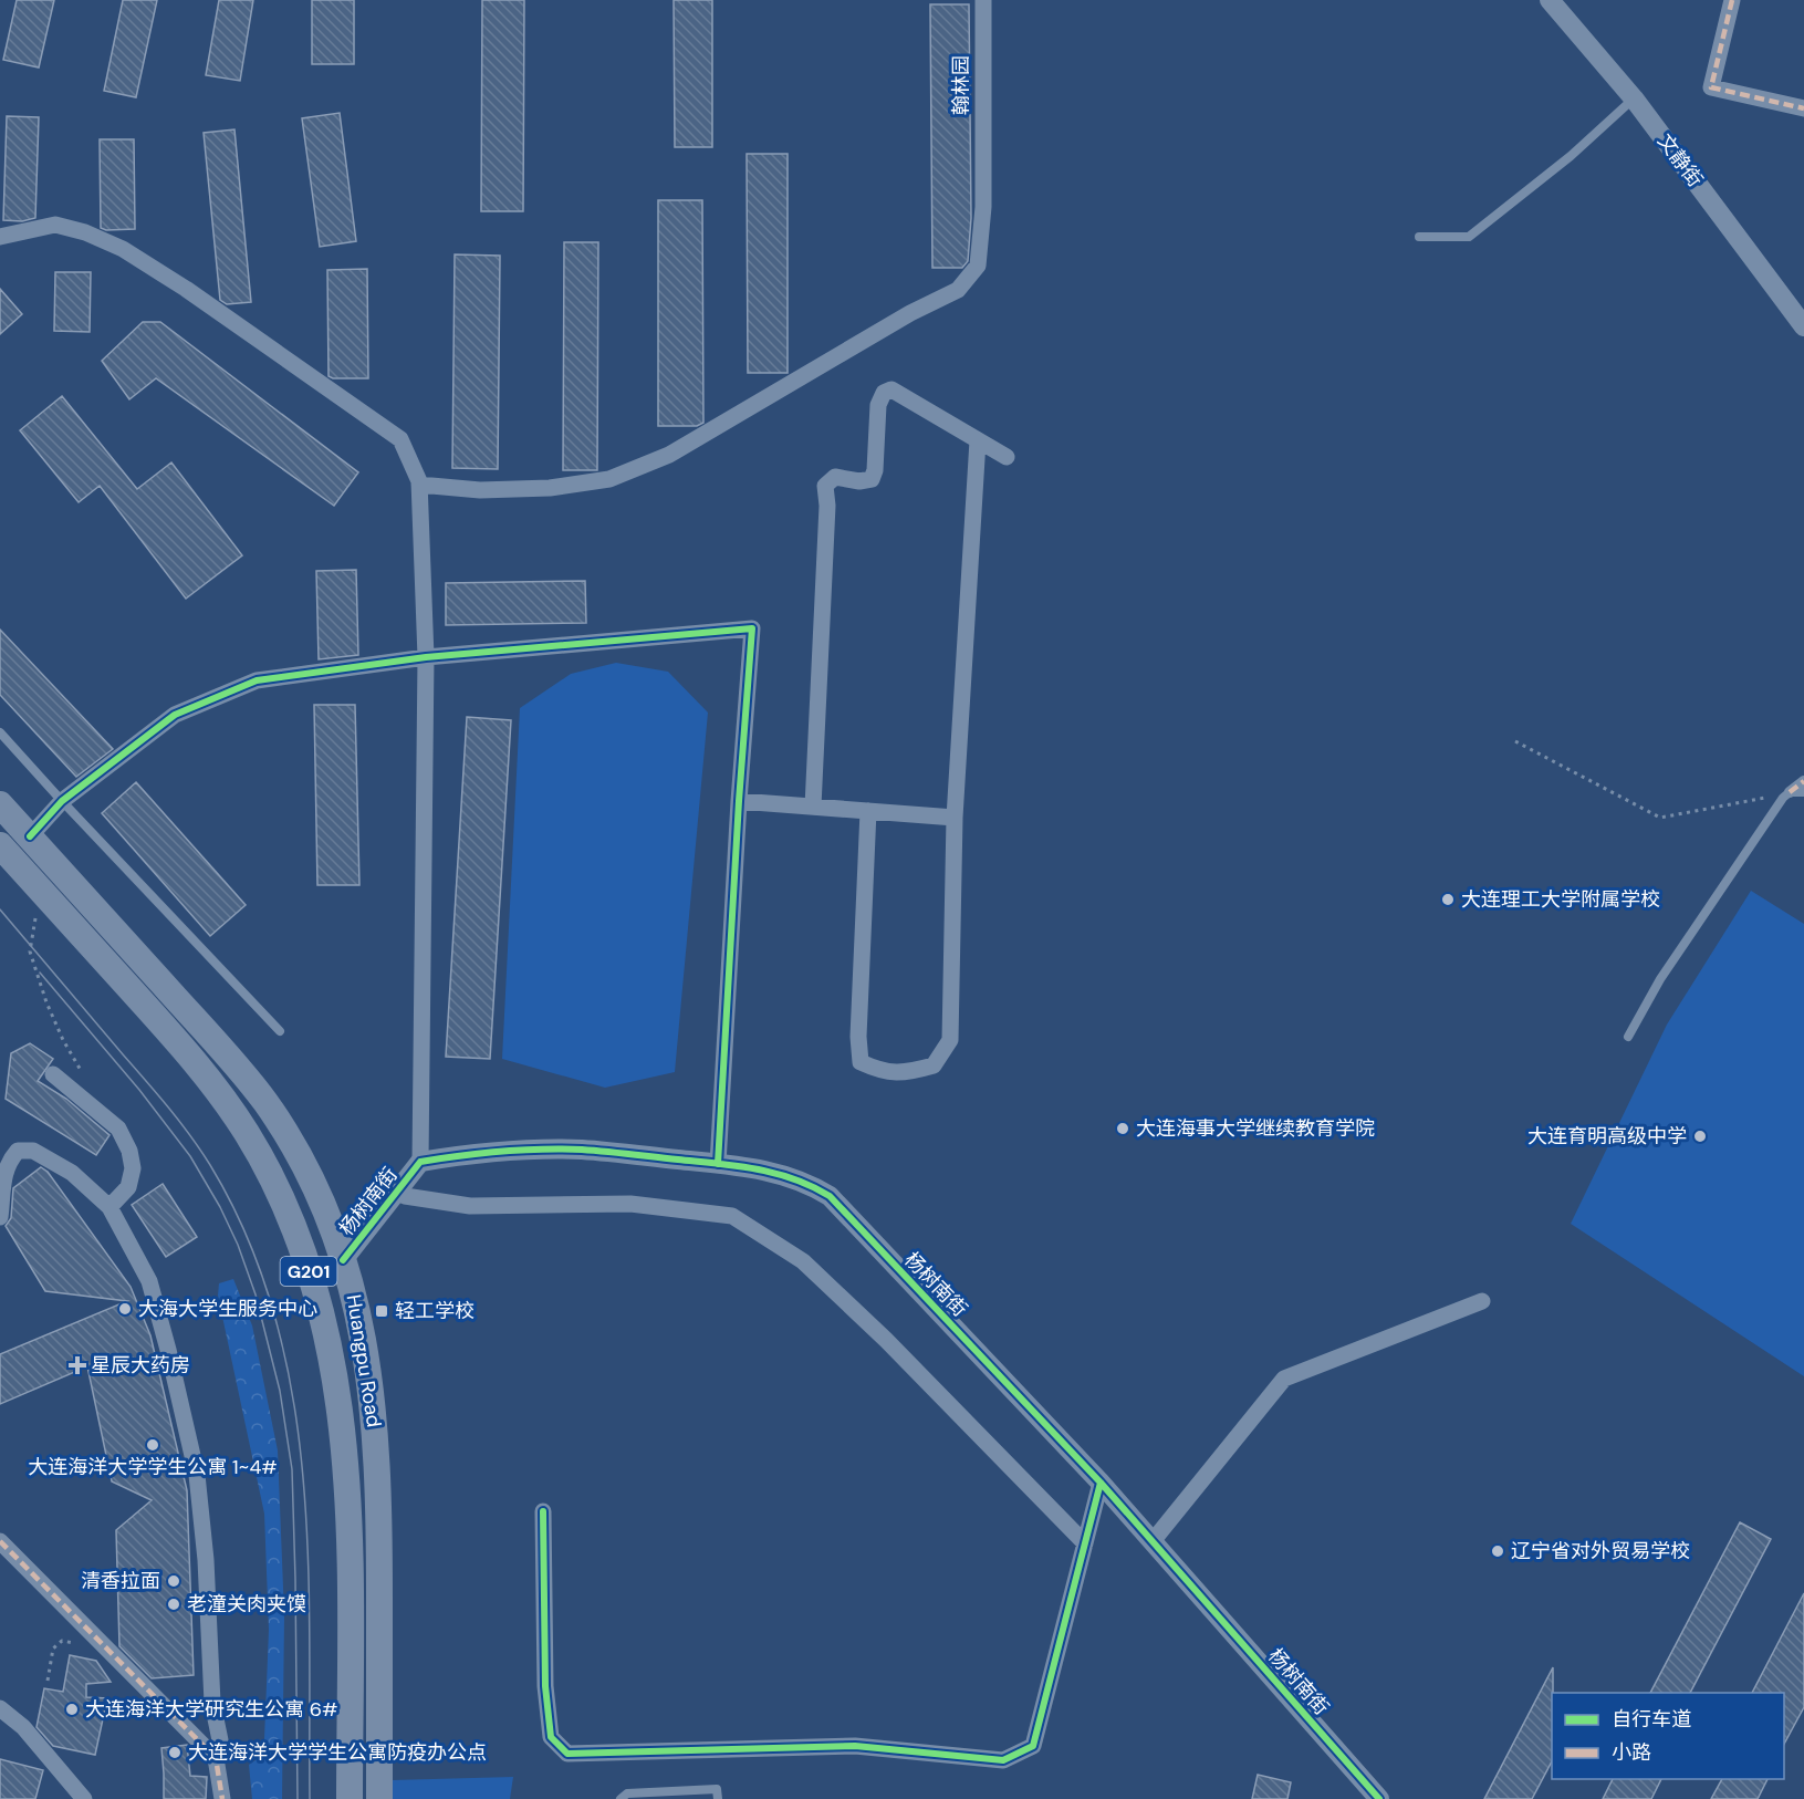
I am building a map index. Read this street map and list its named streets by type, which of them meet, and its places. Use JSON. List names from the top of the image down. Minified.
{"streets":{"highway":["G201","Huangpu Road"],"street":["翰林园","文静街","杨树南街"]},"crossings":[["杨树南街","Huangpu Road"]],"places":{"other":["大连理工大学附属学校","大连海事大学继续教育学院","大连育明高级中学","大海大学生服务中心","大连海洋大学学生公寓 1~4#","辽宁省对外贸易学校","清香拉面","老潼关肉夹馍","大连海洋大学研究生公寓 6#","大连海洋大学学生公寓防疫办公点"],"transit":["轻工学校"],"health":["星辰大药房"]},"legend":["自行车道","小路"]}
